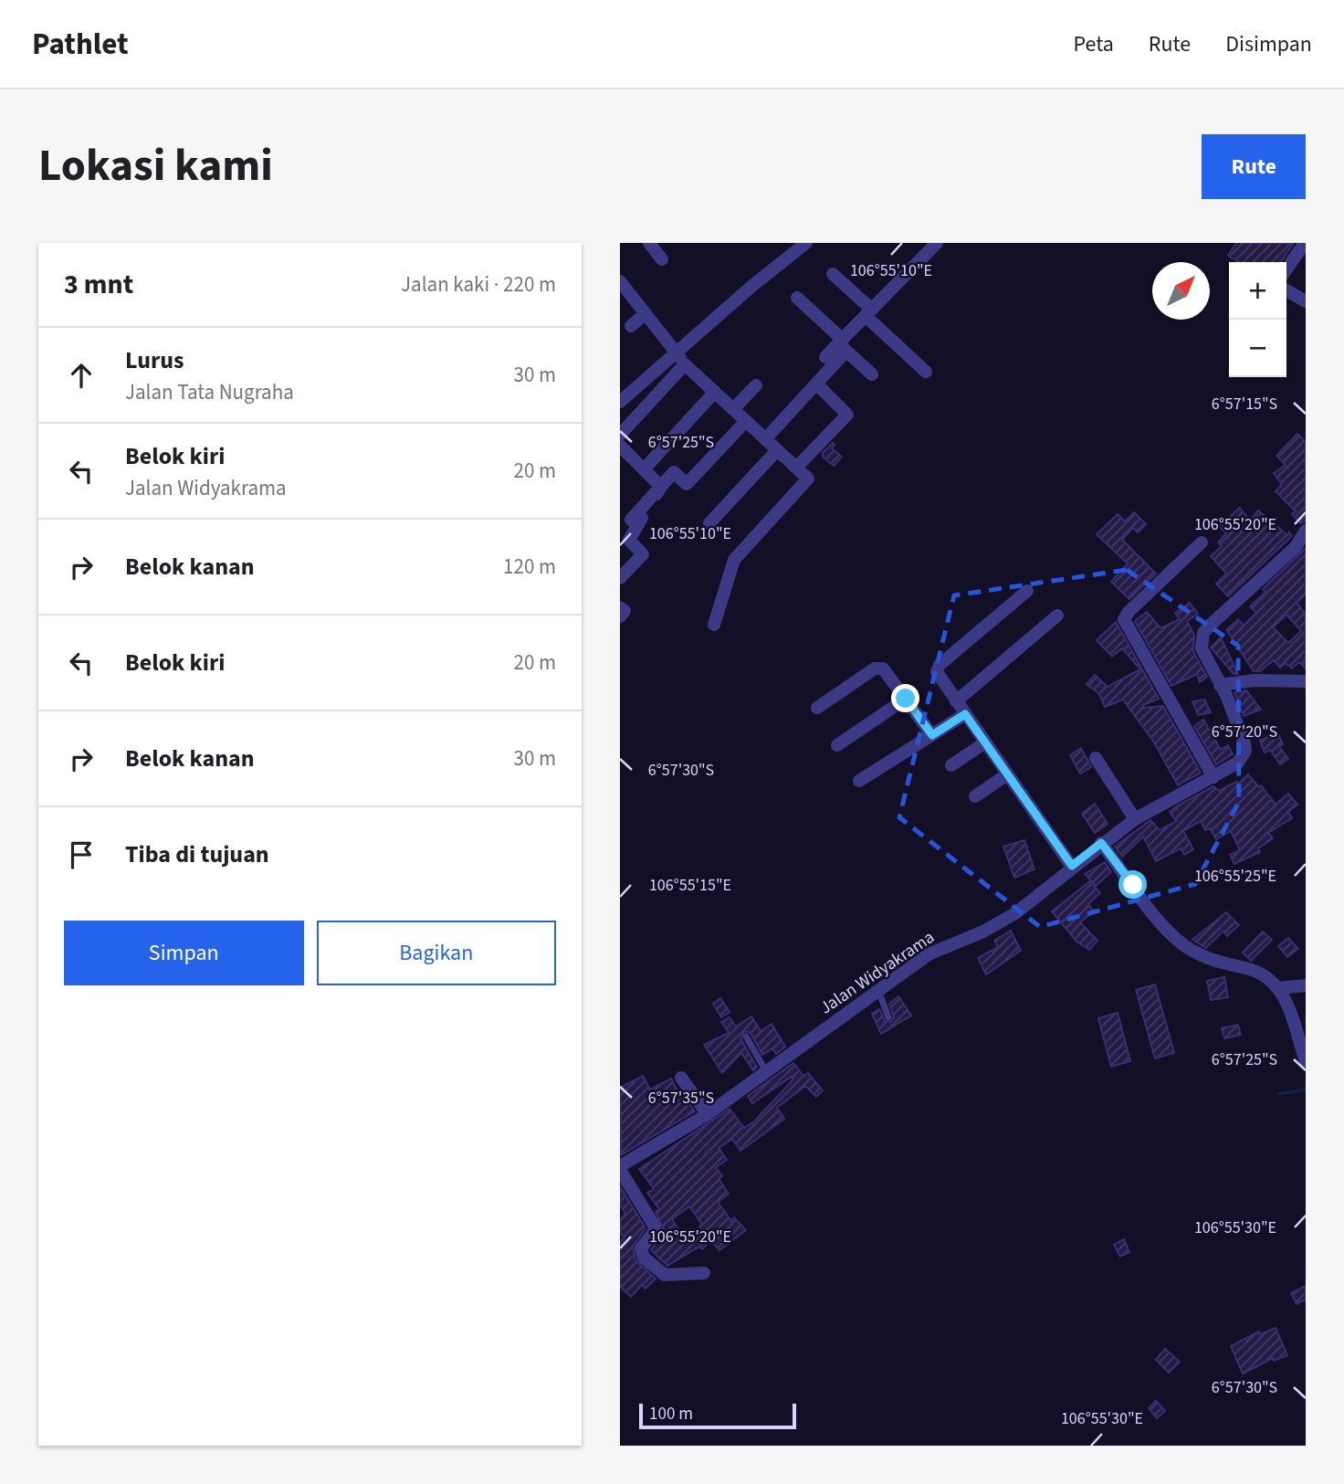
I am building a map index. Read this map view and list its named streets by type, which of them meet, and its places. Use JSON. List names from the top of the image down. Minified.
{"streets":{"street":["Jalan Widyakrama"]},"scale_bar":"100 m","north":"top right","page":{"header":"Pathlet","nav":["Peta","Rute","Disimpan"],"title":"Lokasi kami","buttons":["Rute",["Simpan","Bagikan"]],"heading":["3 mnt","Jalan kaki · 220 m"],"map_buttons":["+","−"],"list":[["Lurus","Jalan Tata Nugraha","30 m"],["Belok kiri","Jalan Widyakrama","20 m"],["Belok kanan","120 m"],["Belok kiri","20 m"],["Belok kanan","30 m"],"Tiba di tujuan"],"scale":"100 m"},"coordinates":["106°55'10\"E","6°57'15\"S","6°57'25\"S","106°55'20\"E","6°57'20\"S","6°57'30\"S","106°55'25\"E","106°55'15\"E","6°57'35\"S","106°55'30\"E"]}
